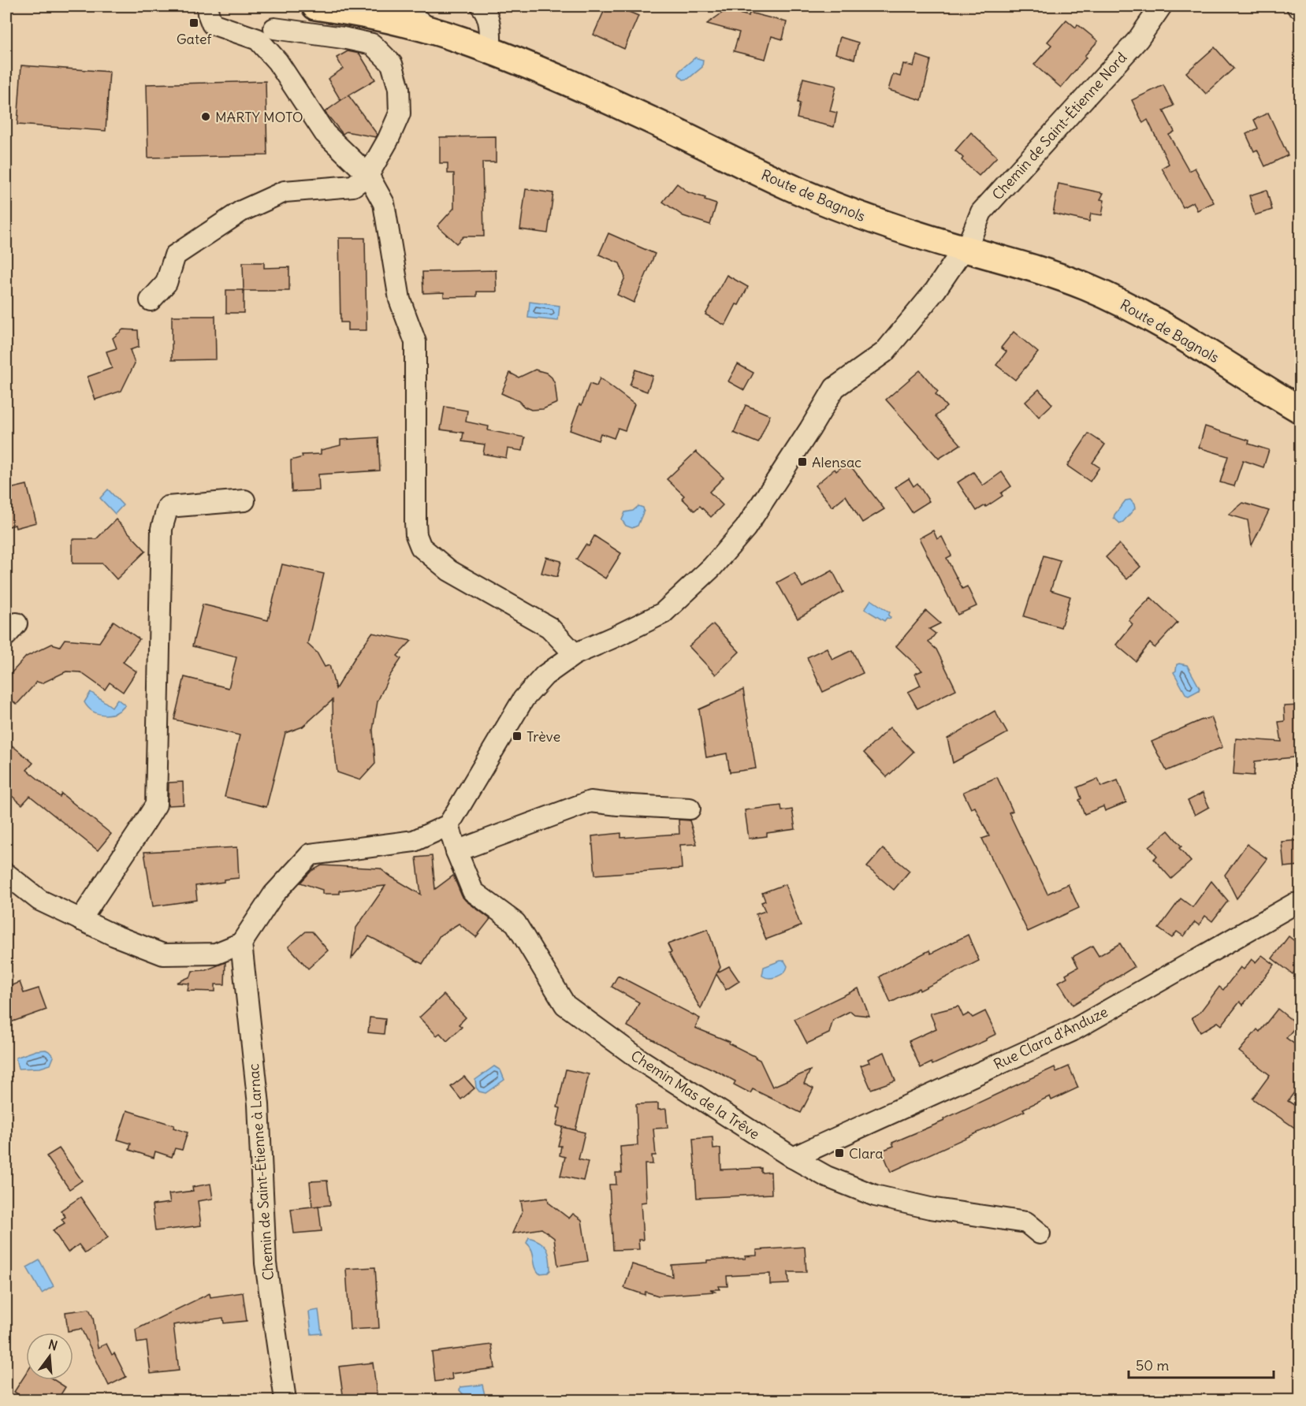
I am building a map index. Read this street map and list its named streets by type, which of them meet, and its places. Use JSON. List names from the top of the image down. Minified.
{"streets":{"main road":["Route de Bagnols"],"street":["Chemin de Saint-Étienne Nord","Rue Clara d'Anduze","Chemin Mas de la Trêve","Chemin de Saint-Étienne à Larnac"]},"crossings":[["Chemin de Saint-Étienne Nord","Route de Bagnols"],["Chemin de Saint-Étienne Nord","Chemin Mas de la Trêve"],["Rue Clara d'Anduze","Chemin Mas de la Trêve"]],"places":{"transit":["Gatef","Alensac","Trève","Clara"],"other":["MARTY MOTO"]},"scale_bar":"50 m","north":"top"}
